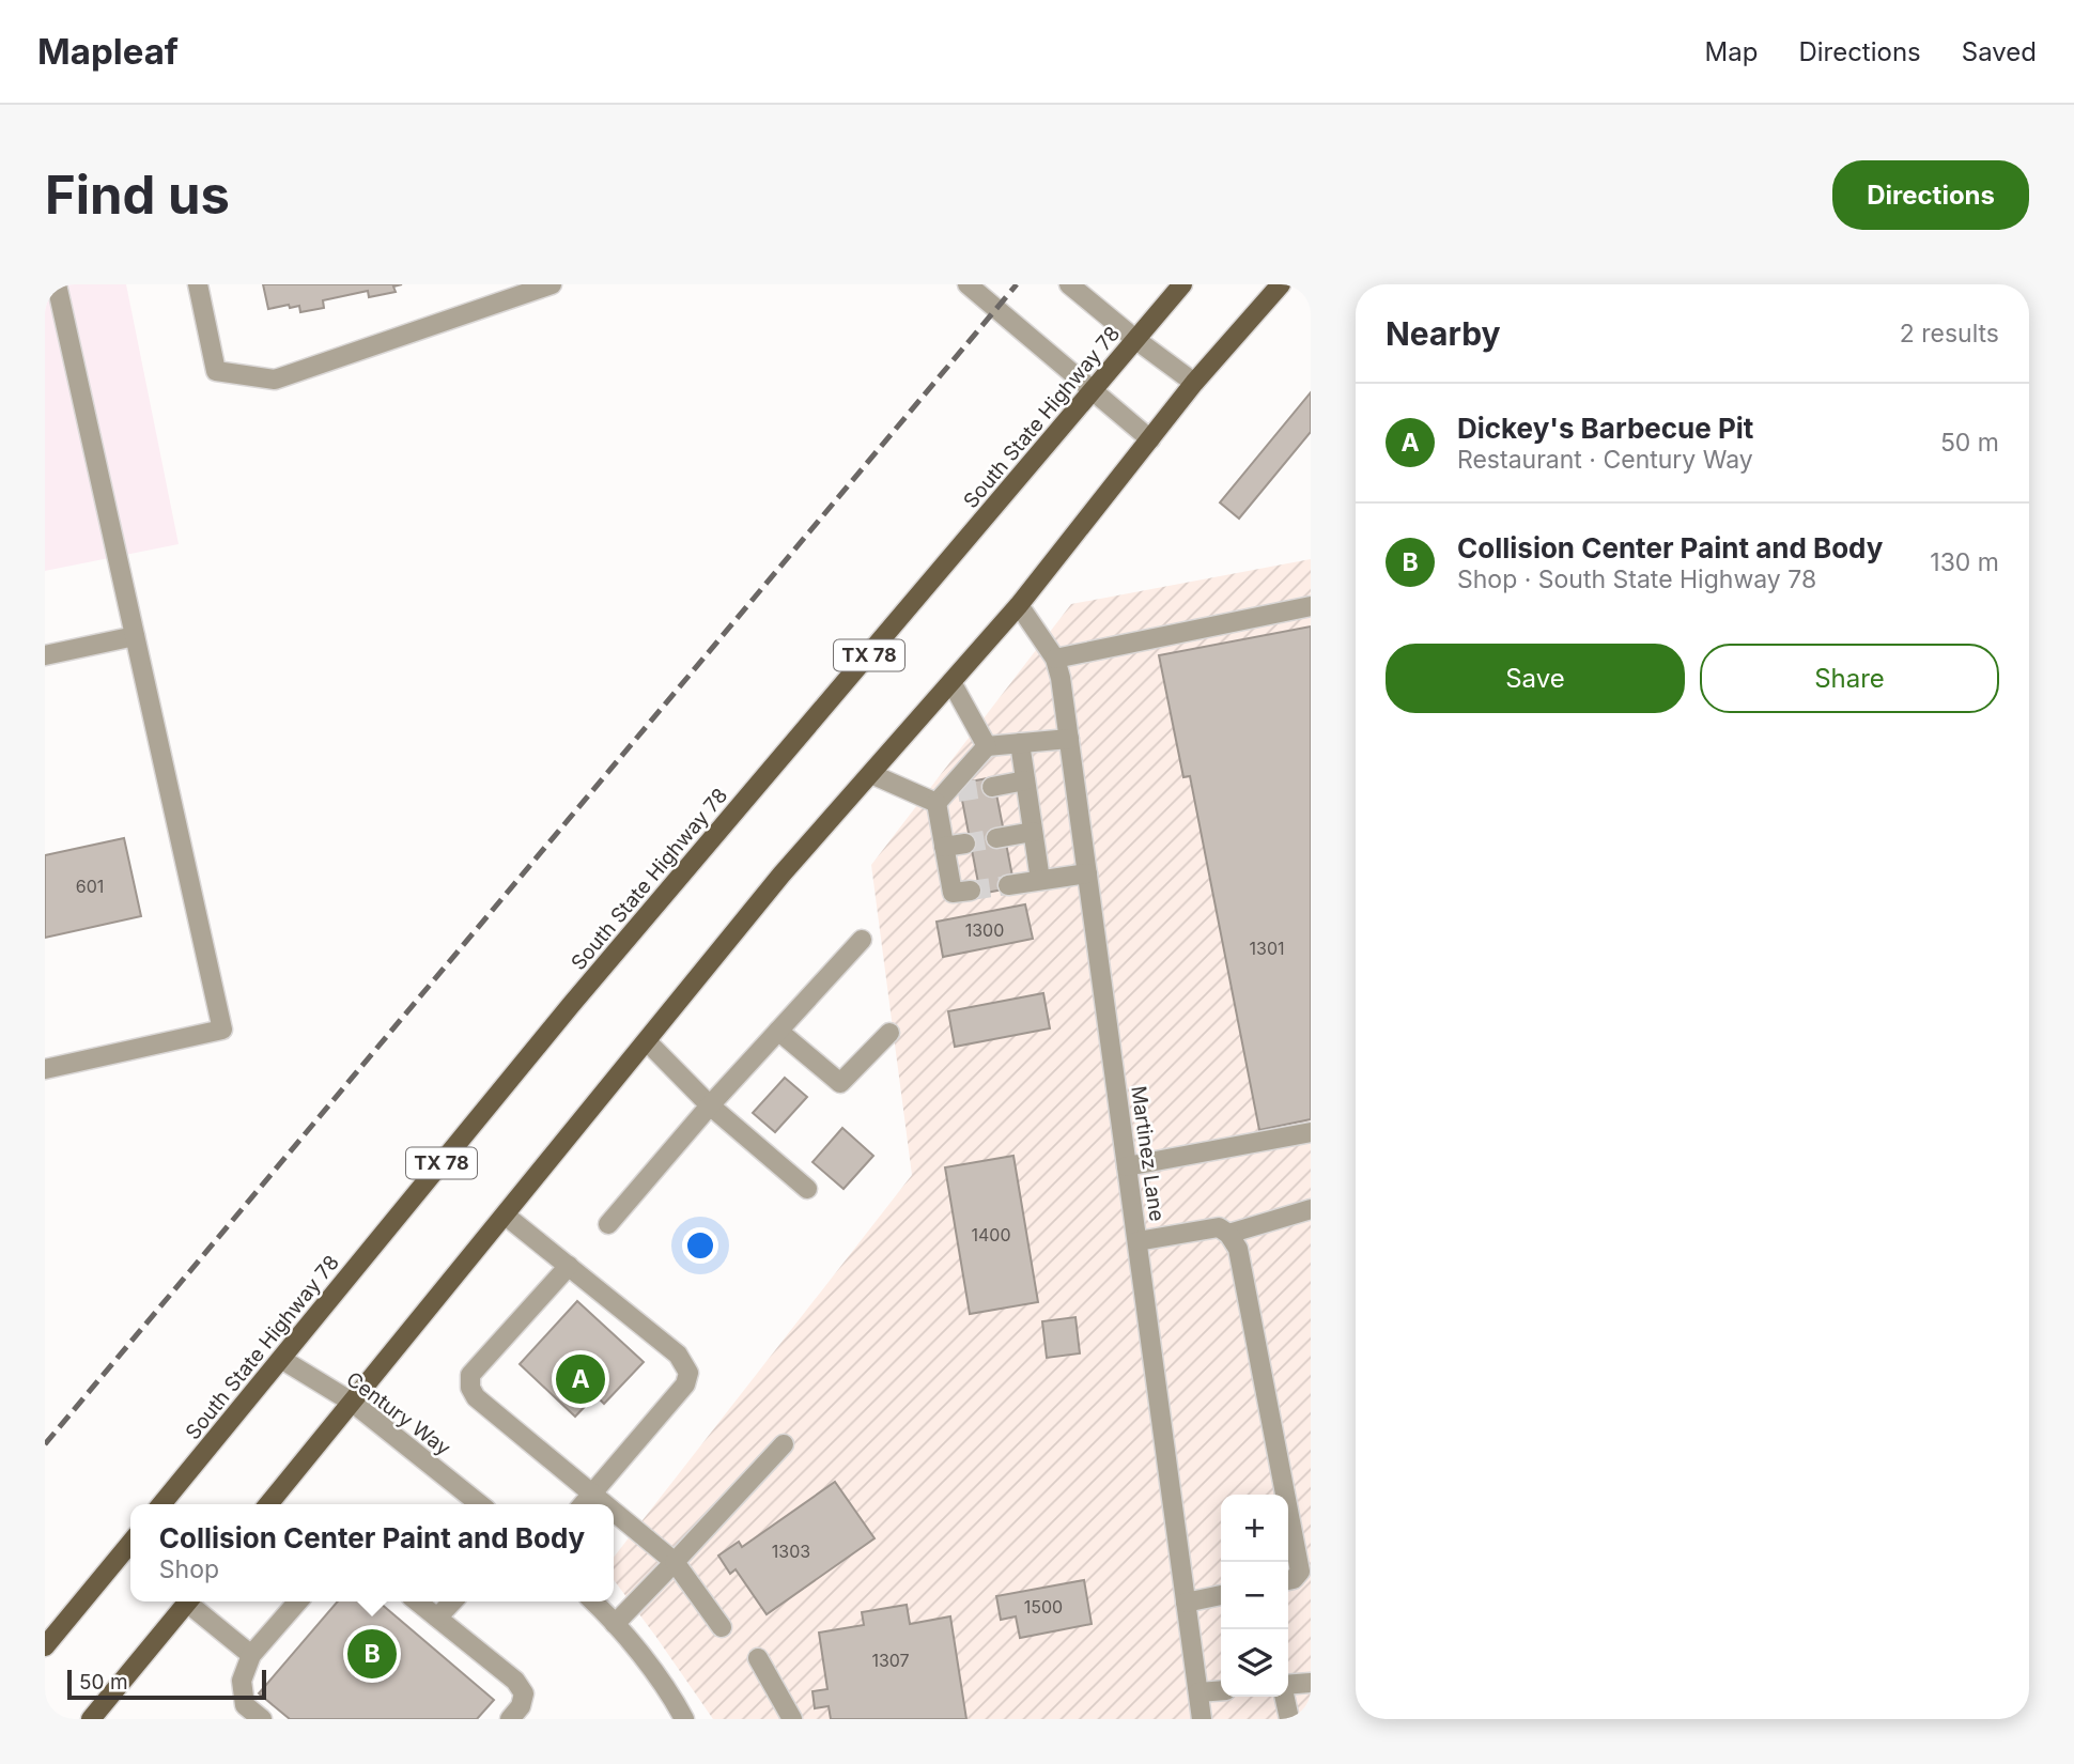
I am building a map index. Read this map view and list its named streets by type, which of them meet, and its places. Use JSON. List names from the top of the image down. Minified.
{"streets":{"main road":["South State Highway 78","TX 78"],"street":["Martinez Lane","Century Way"]},"crossings":[["South State Highway 78","Century Way"]],"house_numbers":["601","1300","1301","1400","1303","1500","1307"],"scale_bar":"50 m","page":{"header":"Mapleaf","nav":["Map","Directions","Saved"],"buttons":["Directions",["Save","Share"]],"title":"Find us","heading":["Nearby","2 results"],"list":[{"mark":"A","name":"Dickey's Barbecue Pit","note":"Restaurant · Century Way","value":"50 m"},{"mark":"B","name":"Collision Center Paint and Body","note":"Shop · South State Highway 78","value":"130 m"}],"pins":["A","B"],"map_buttons":["+","−"],"popup":["Collision Center Paint and Body","Shop"],"scale":"50 m"}}
